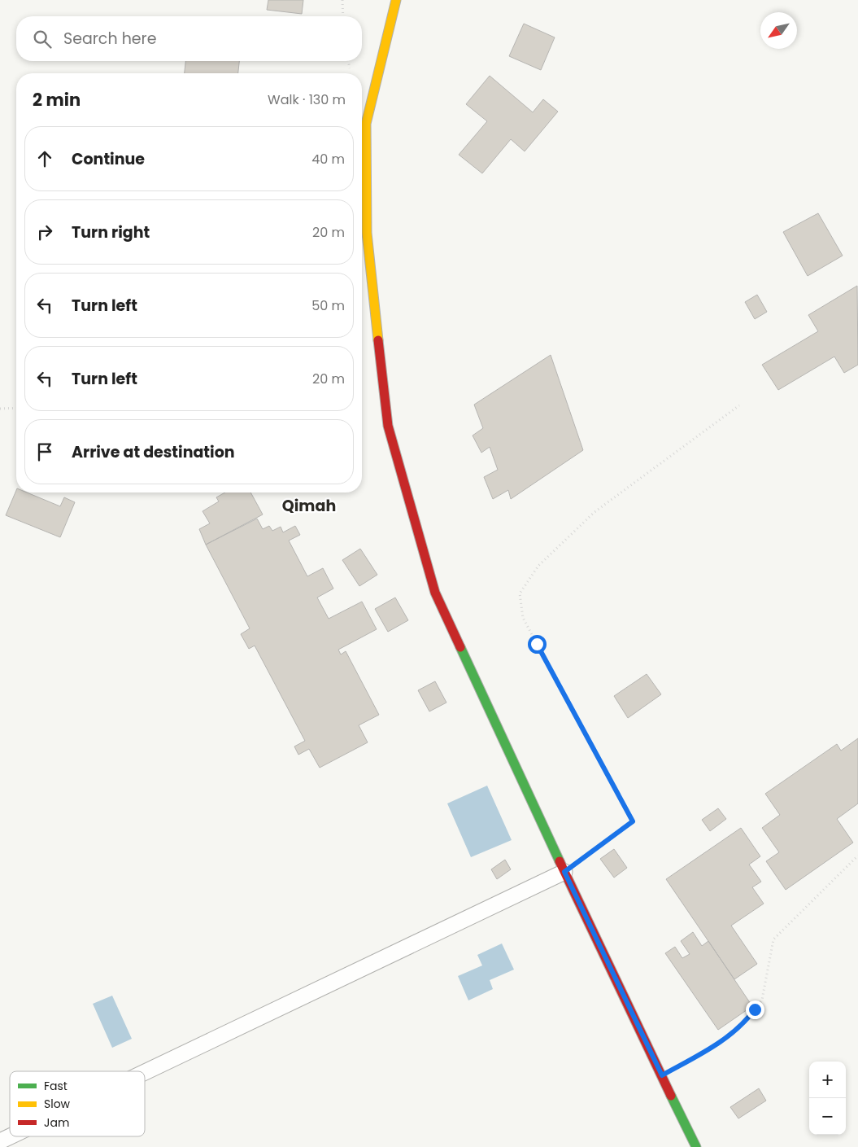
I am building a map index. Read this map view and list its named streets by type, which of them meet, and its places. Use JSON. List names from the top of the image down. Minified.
{"districts":["Qimah"],"legend":["Fast","Slow","Jam"],"north":"bottom left","page":{"search":"Search here","heading":["2 min","Walk · 130 m"],"list":[["Continue","40 m"],["Turn right","20 m"],["Turn left","50 m"],["Turn left","20 m"],"Arrive at destination"],"map_buttons":["+","−"]}}
